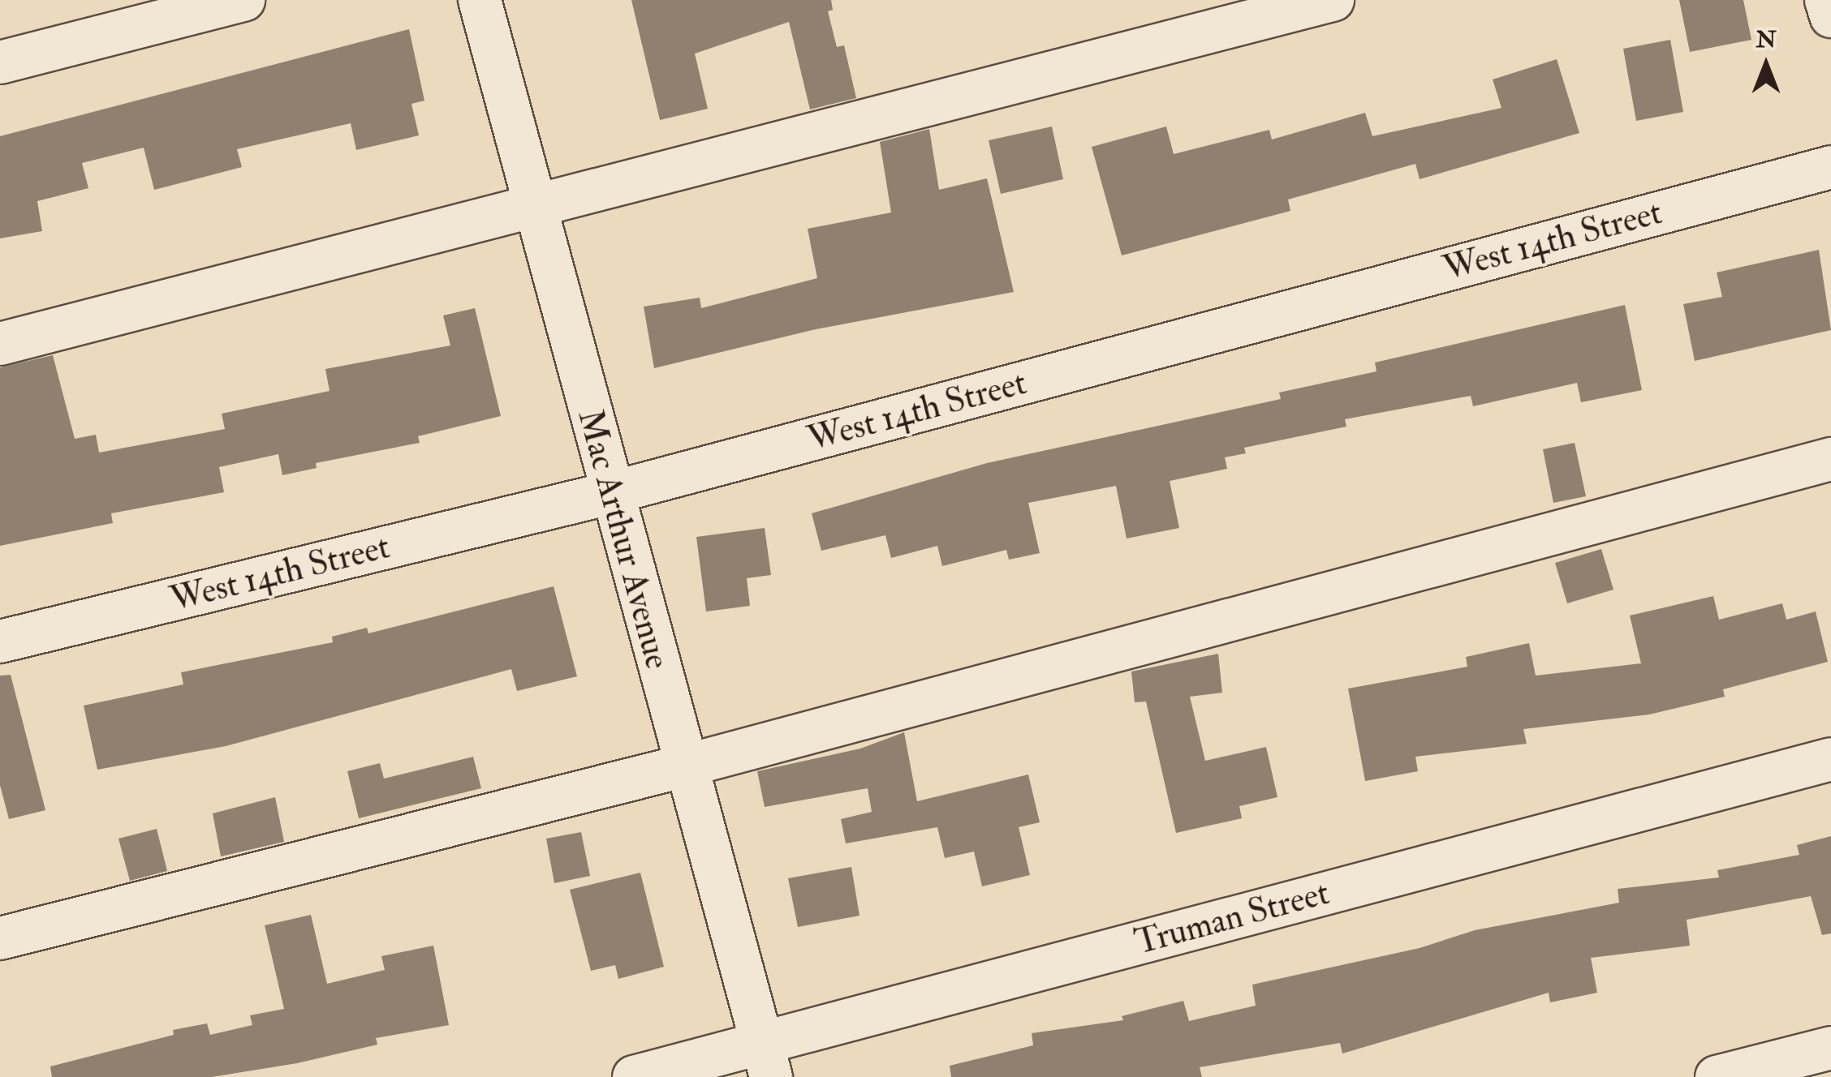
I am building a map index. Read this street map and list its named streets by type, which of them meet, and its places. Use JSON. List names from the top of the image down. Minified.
{"streets":{"street":["West 14th Street","Mac Arthur Avenue","Truman Street"]},"crossings":[["West 14th Street","Mac Arthur Avenue"],["Mac Arthur Avenue","Truman Street"]],"north":"top"}
